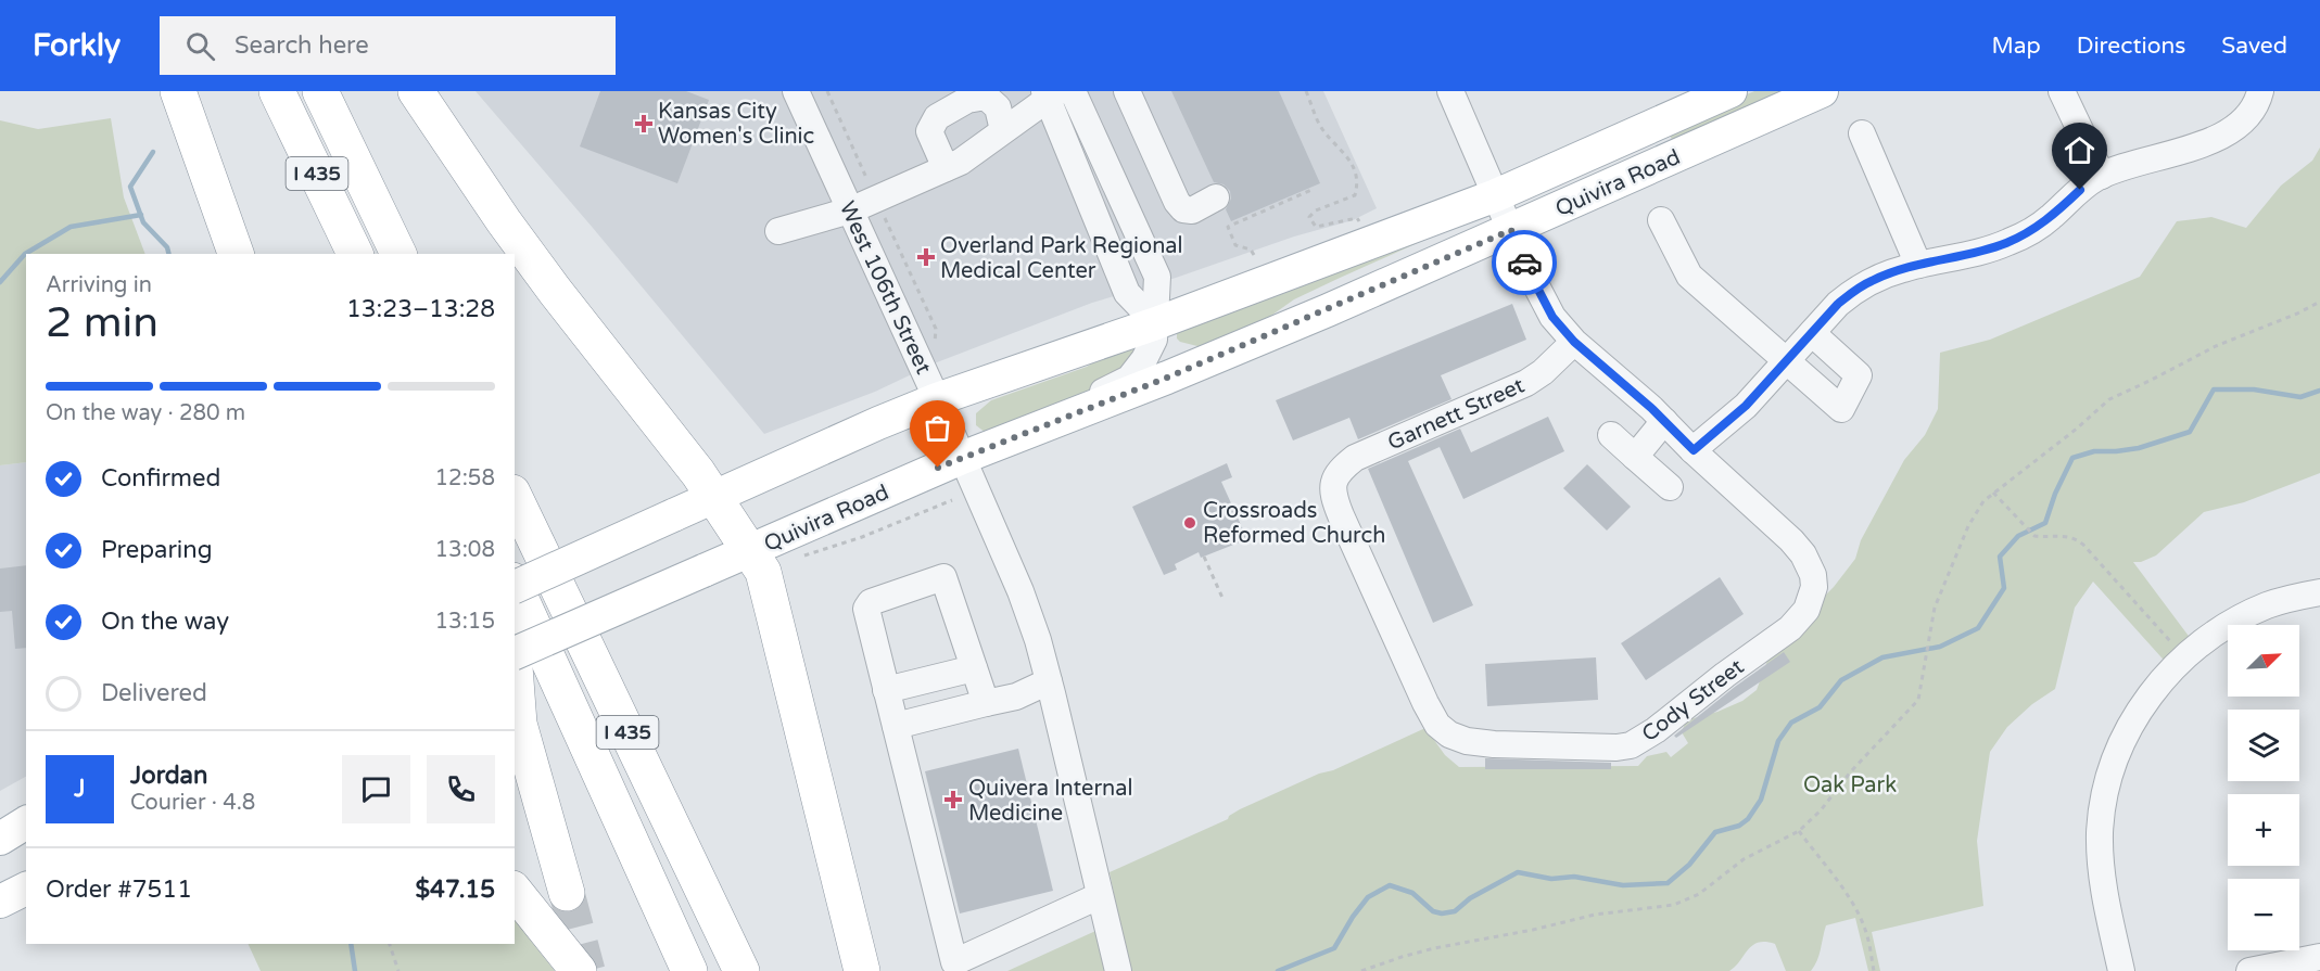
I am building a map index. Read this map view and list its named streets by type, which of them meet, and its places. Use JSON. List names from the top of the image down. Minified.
{"streets":{"highway":["I 435"],"main road":["Quivira Road"],"street":["West 106th Street","Garnett Street","Cody Street"]},"crossings":[["Quivira Road","West 106th Street"],["Garnett Street","Cody Street"]],"parks":["Oak Park"],"places":{"health":["Kansas City Women's Clinic","Overland Park Regional Medical Center","Quivera Internal Medicine"],"other":["Crossroads Reformed Church"]},"north":"top right","page":{"header":"Forkly","search":"Search here","nav":["Map","Directions","Saved"],"heading":["2 min","Arriving in","13:23–13:28"],"panel":["Jordan","Courier · 4.8","Order #7511","$47.15"],"bar":"On the way · 280 m","list":[["Confirmed","12:58"],["Preparing","13:08"],["On the way","13:15"],"Delivered"],"map_buttons":["+","−"],"round":"J"}}
